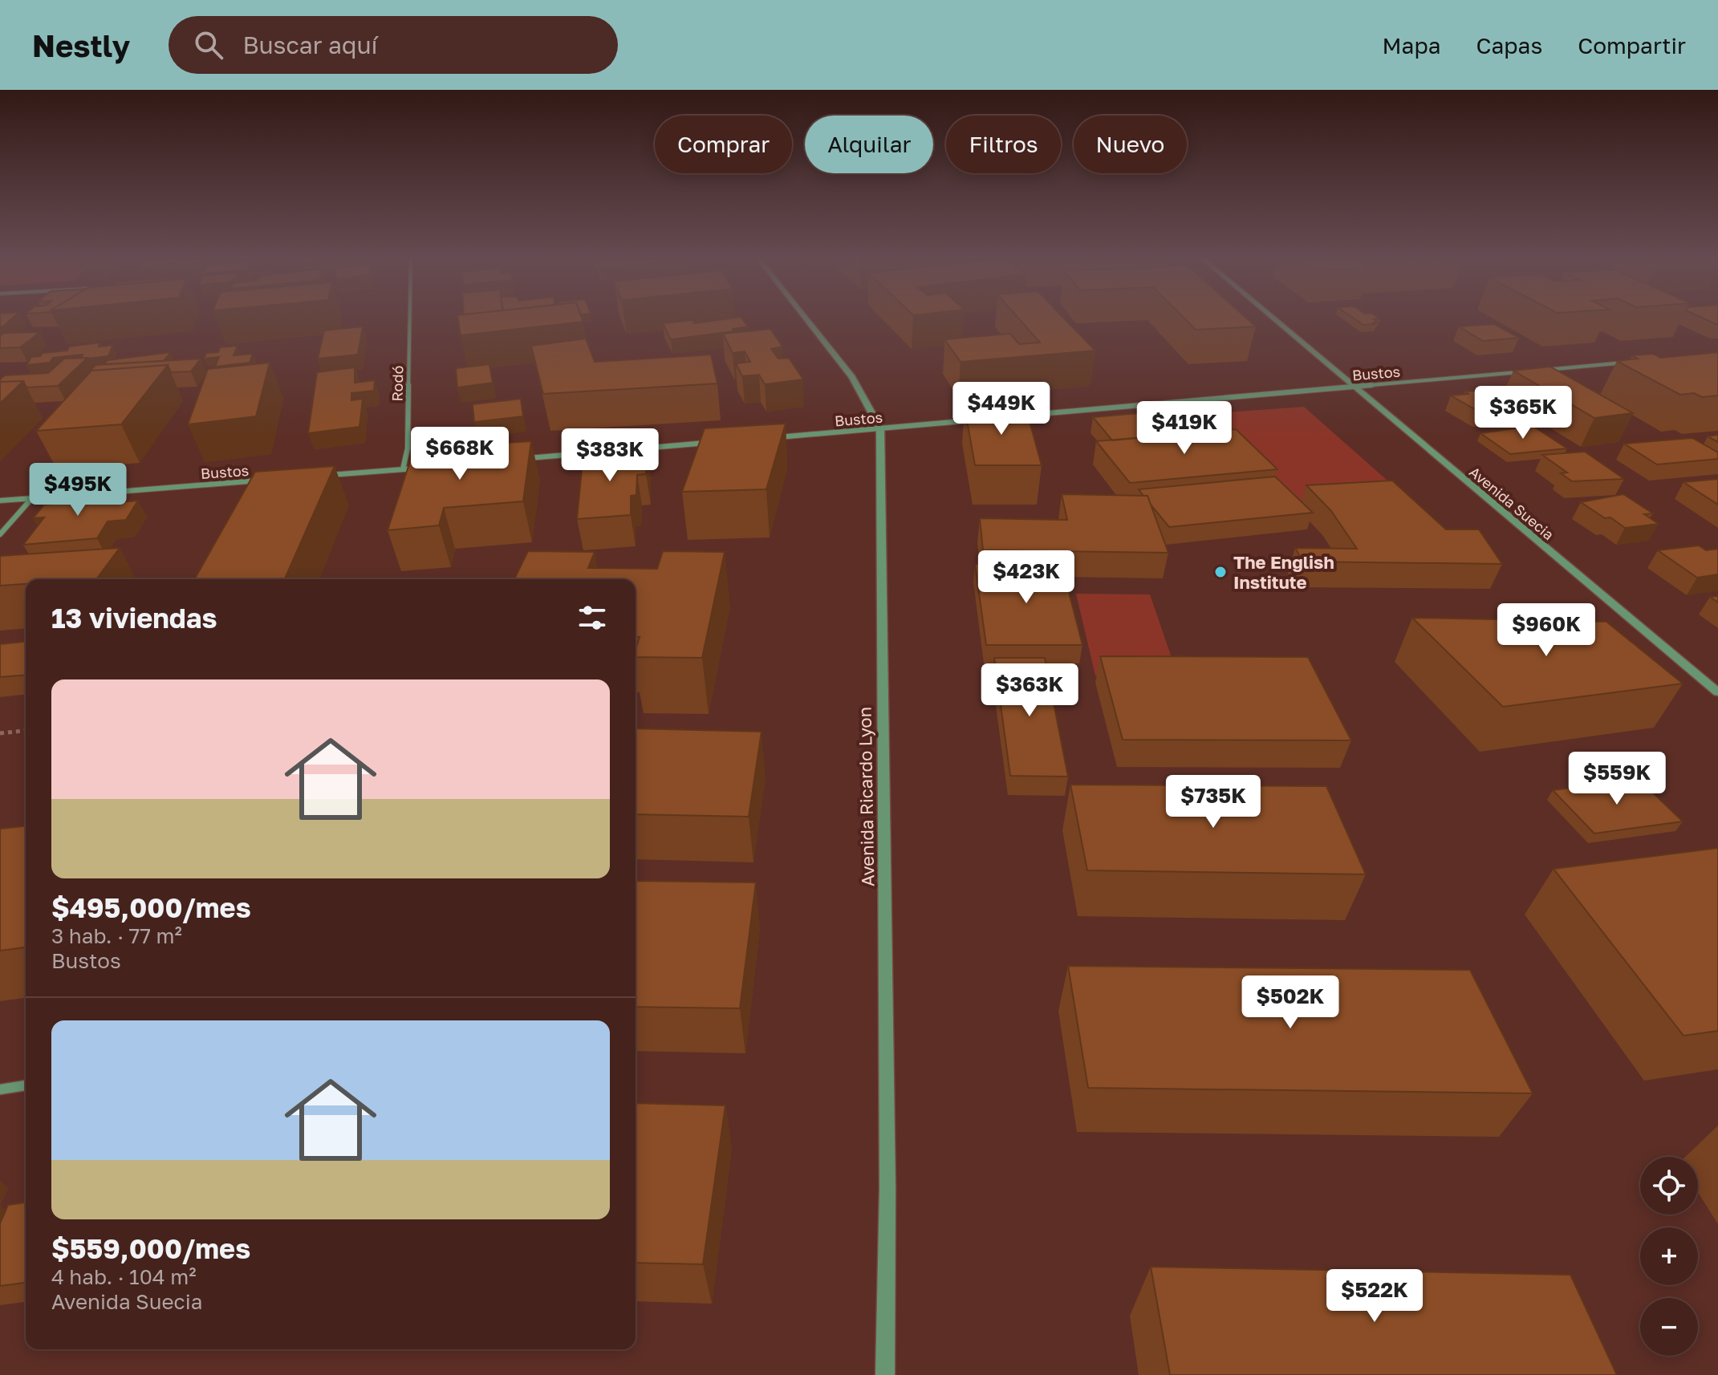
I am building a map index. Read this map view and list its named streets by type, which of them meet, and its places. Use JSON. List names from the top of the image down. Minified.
{"streets":{"street":["Bustos","Rodó","Avenida Suecia","Avenida Ricardo Lyon"]},"crossings":[["Bustos","Avenida Suecia"],["Bustos","Avenida Ricardo Lyon"]],"places":["The English Institute"],"page":{"header":"Nestly","search":"Buscar aquí","nav":["Mapa","Capas","Compartir"],"chip":["Comprar","Alquilar","Filtros","Nuevo"],"price":["$449K","$365K","$419K","$668K","$383K","$495K","$423K","$960K","$363K","$559K","$735K","$502K","$522K"],"heading":"13 viviendas","list":[{"name":"$495,000/mes","note":"3 hab. · 77 m² · Bustos"},{"name":"$559,000/mes","note":"4 hab. · 104 m² · Avenida Suecia"}],"map_buttons":["+","−"]}}
